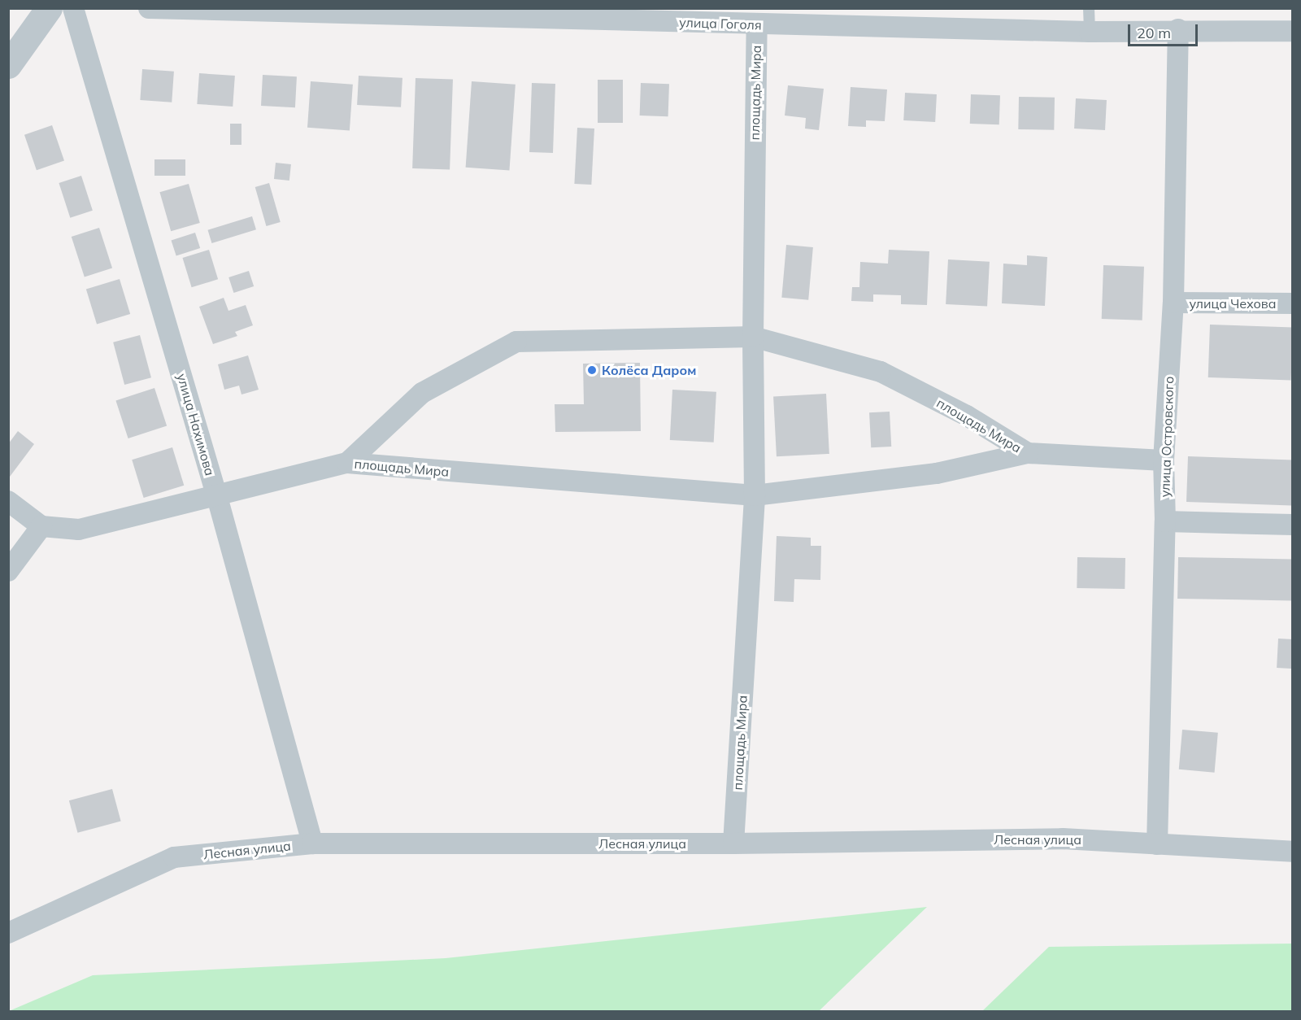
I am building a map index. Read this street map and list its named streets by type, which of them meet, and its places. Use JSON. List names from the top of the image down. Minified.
{"streets":{"street":["улица Гоголя","площадь Мира","улица Чехова","улица Нахимова","улица Островского","Лесная улица"]},"crossings":[["улица Гоголя","площадь Мира"],["улица Гоголя","улица Островского"],["площадь Мира","Лесная улица"],["улица Чехова","улица Островского"],["улица Нахимова","Лесная улица"],["улица Островского","Лесная улица"]],"places":["Колёса Даром"],"scale_bar":"20 m"}
